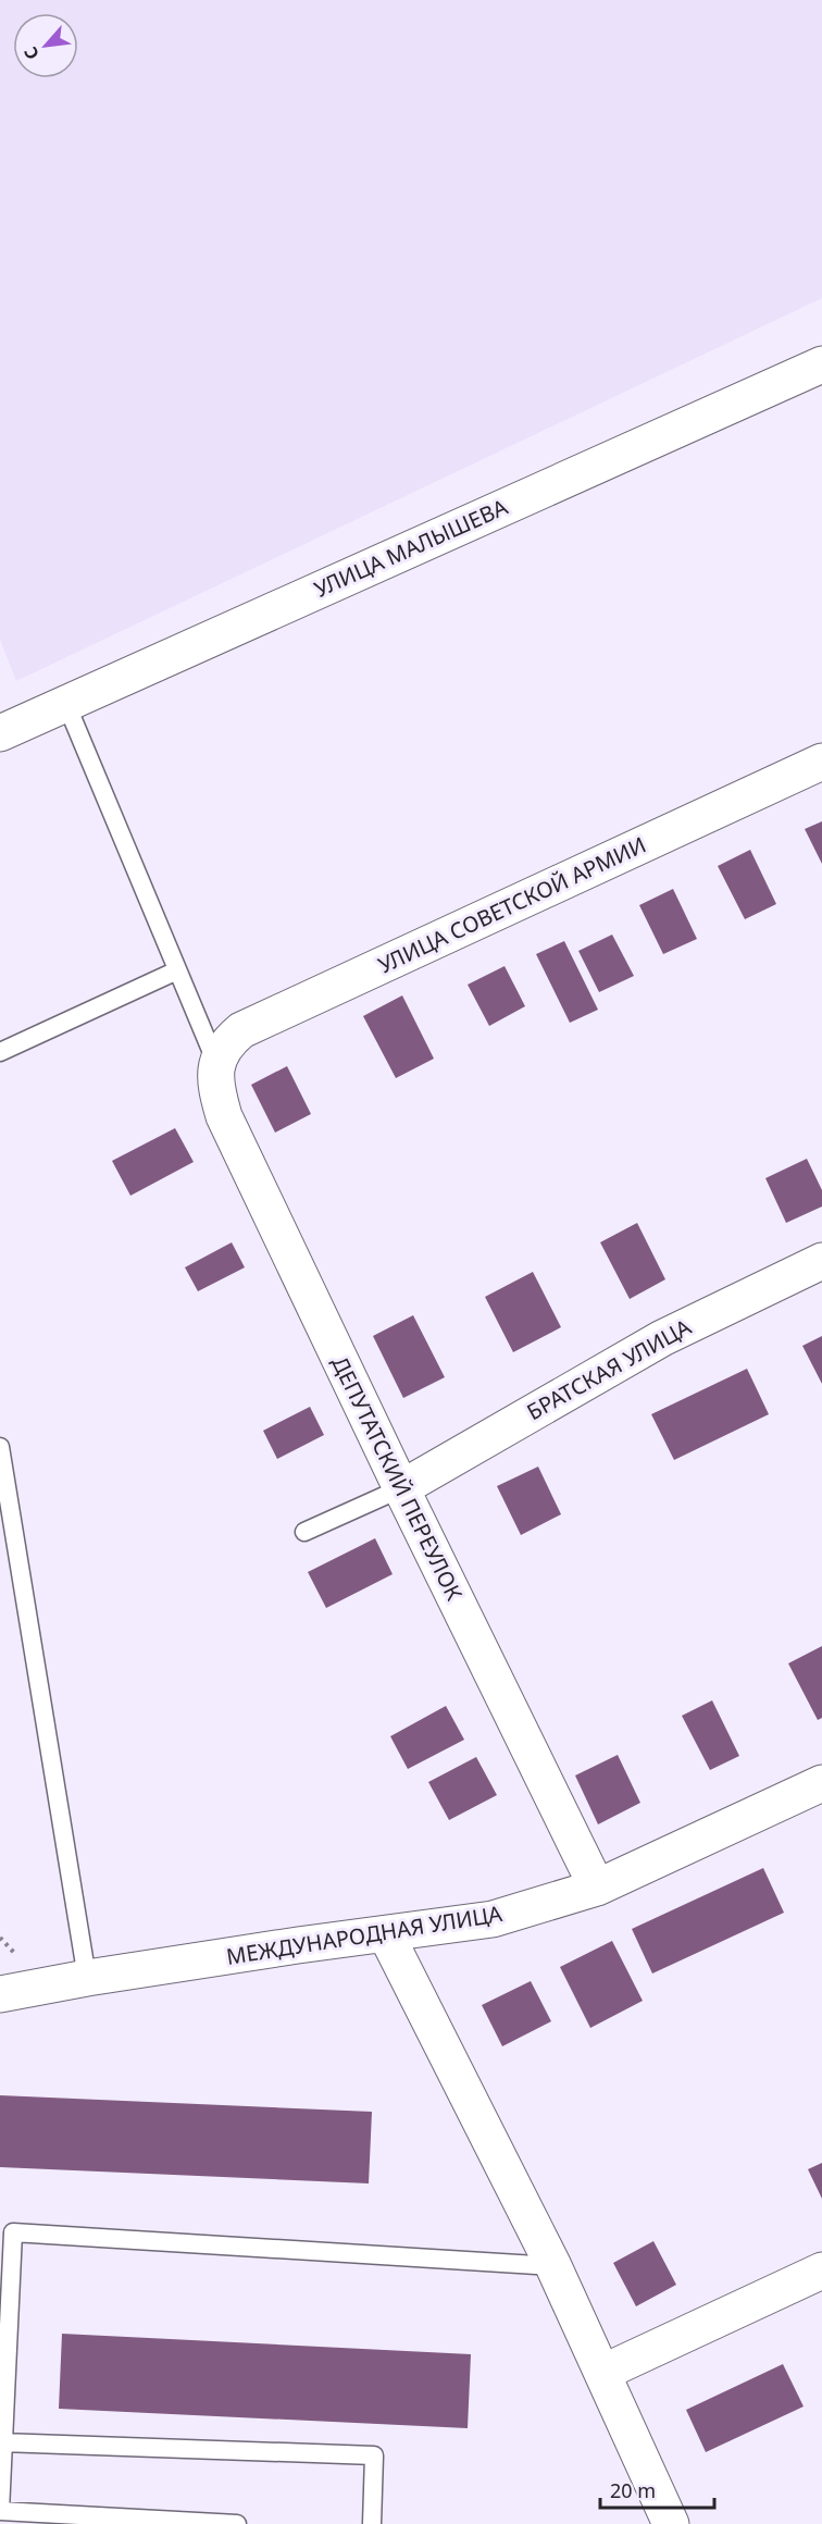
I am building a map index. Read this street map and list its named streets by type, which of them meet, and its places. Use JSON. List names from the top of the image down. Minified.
{"streets":{"street":["УЛИЦА МАЛЫШЕВА","УЛИЦА СОВЕТСКОЙ АРМИИ","БРАТСКАЯ УЛИЦА","ДЕПУТАТСКИЙ ПЕРЕУЛОК","МЕЖДУНАРОДНАЯ УЛИЦА"]},"crossings":[["УЛИЦА СОВЕТСКОЙ АРМИИ","ДЕПУТАТСКИЙ ПЕРЕУЛОК"],["БРАТСКАЯ УЛИЦА","ДЕПУТАТСКИЙ ПЕРЕУЛОК"],["ДЕПУТАТСКИЙ ПЕРЕУЛОК","МЕЖДУНАРОДНАЯ УЛИЦА"]],"scale_bar":"20 m","north":"bottom left"}
